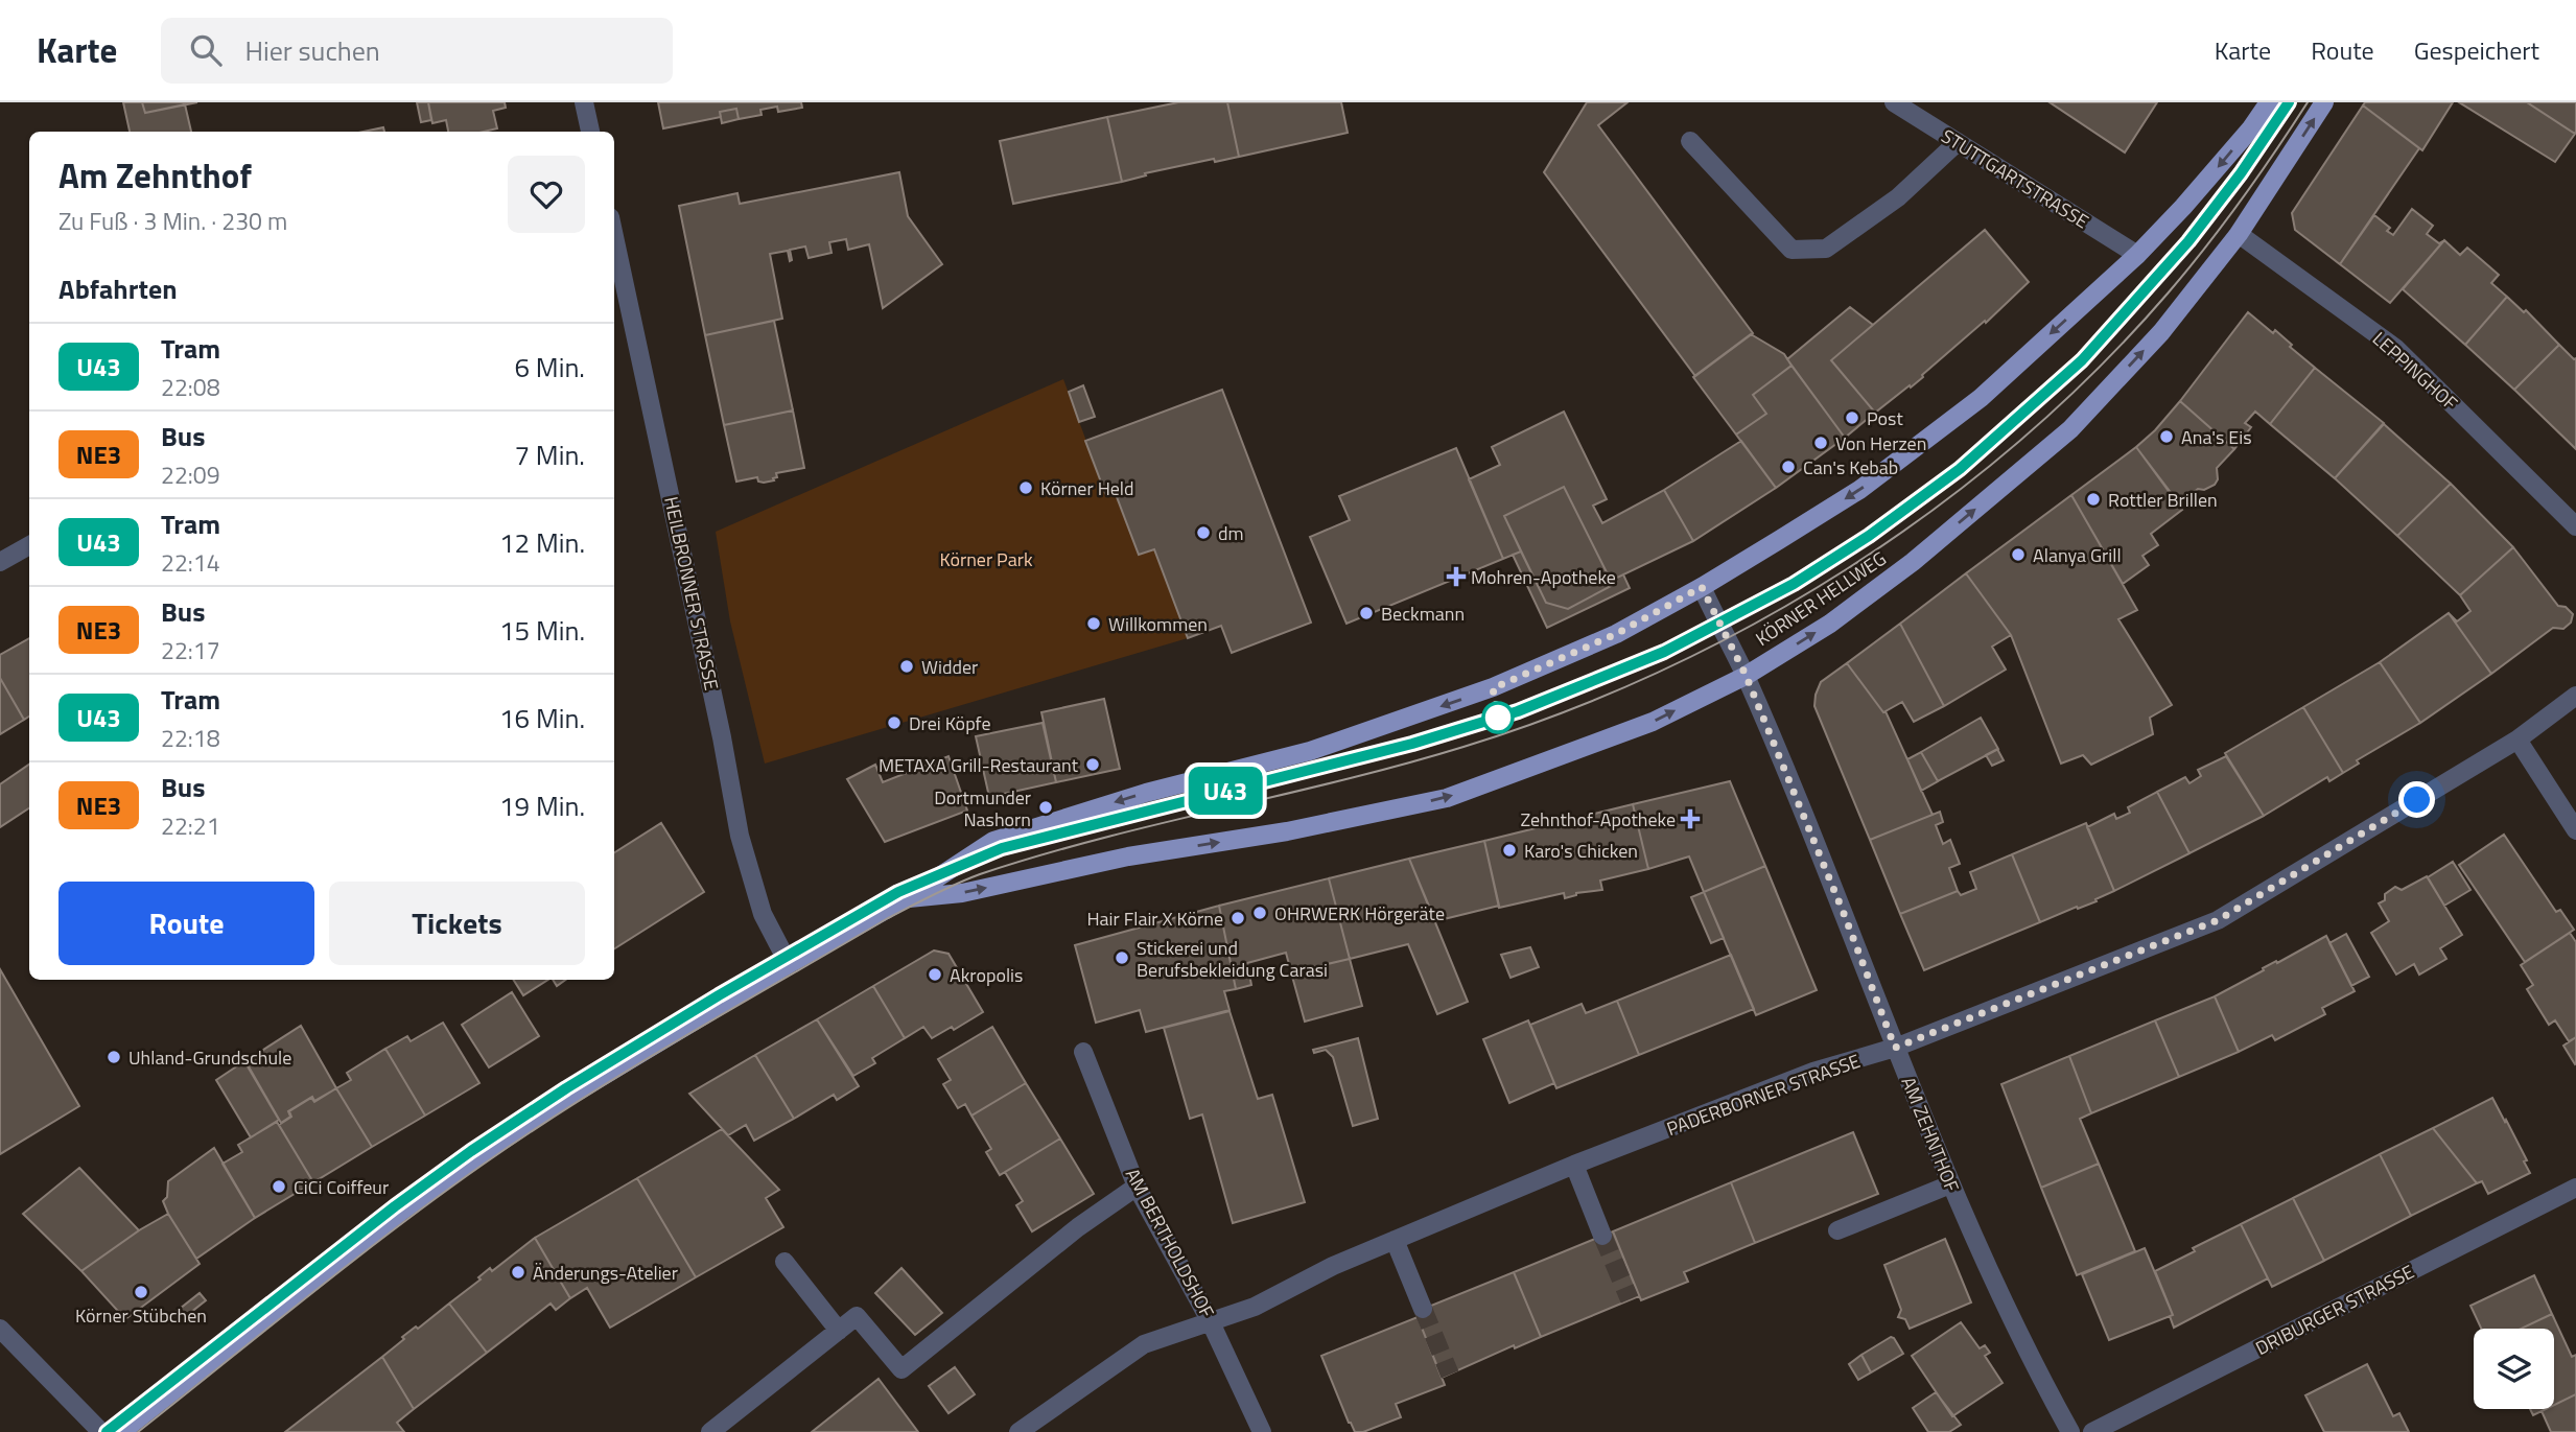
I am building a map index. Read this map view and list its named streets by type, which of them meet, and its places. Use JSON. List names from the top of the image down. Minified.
{"streets":{"main road":["KÖRNER HELLWEG"],"street":["STUTTGARTSTRASSE","LEPPINGHOF","HEILBRONNER STRASSE","PADERBORNER STRASSE","AM ZEHNTHOF","AM BERTHOLDSHOF","DRIBURGER STRASSE"]},"crossings":[["STUTTGARTSTRASSE","KÖRNER HELLWEG"],["LEPPINGHOF","KÖRNER HELLWEG"],["HEILBRONNER STRASSE","KÖRNER HELLWEG"],["KÖRNER HELLWEG","AM ZEHNTHOF"],["PADERBORNER STRASSE","AM ZEHNTHOF"],["PADERBORNER STRASSE","AM BERTHOLDSHOF"]],"parks":["Körner Park"],"places":{"other":["Post","Ana's Eis","Von Herzen","Can's Kebab","Körner Held","Rottler Brillen","dm","Alanya Grill","Beckmann","Willkommen","Widder","Drei Köpfe","METAXA Grill-Restaurant","Dortmunder Nashorn","Karo's Chicken","OHRWERK Hörgeräte","Hair Flair X Körne","Stickerei und Berufsbekleidung Carasi","Akropolis","Uhland-Grundschule","CiCi Coiffeur","Änderungs-Atelier","Körner Stübchen"],"health":["Mohren-Apotheke","Zehnthof-Apotheke"]},"lines":["tram line U43"],"page":{"header":"Karte","search":"Hier suchen","nav":["Karte","Route","Gespeichert"],"on_map":"U43","heading":[["Am Zehnthof","Zu Fuß · 3 Min. · 230 m"],"Abfahrten"],"list":[{"mark":"U43","name":"Tram","note":"22:08","value":"6 Min."},{"mark":"NE3","name":"Bus","note":"22:09","value":"7 Min."},{"mark":"U43","name":"Tram","note":"22:14","value":"12 Min."},{"mark":"NE3","name":"Bus","note":"22:17","value":"15 Min."},{"mark":"U43","name":"Tram","note":"22:18","value":"16 Min."},{"mark":"NE3","name":"Bus","note":"22:21","value":"19 Min."}],"buttons":["Route","Tickets"]}}
